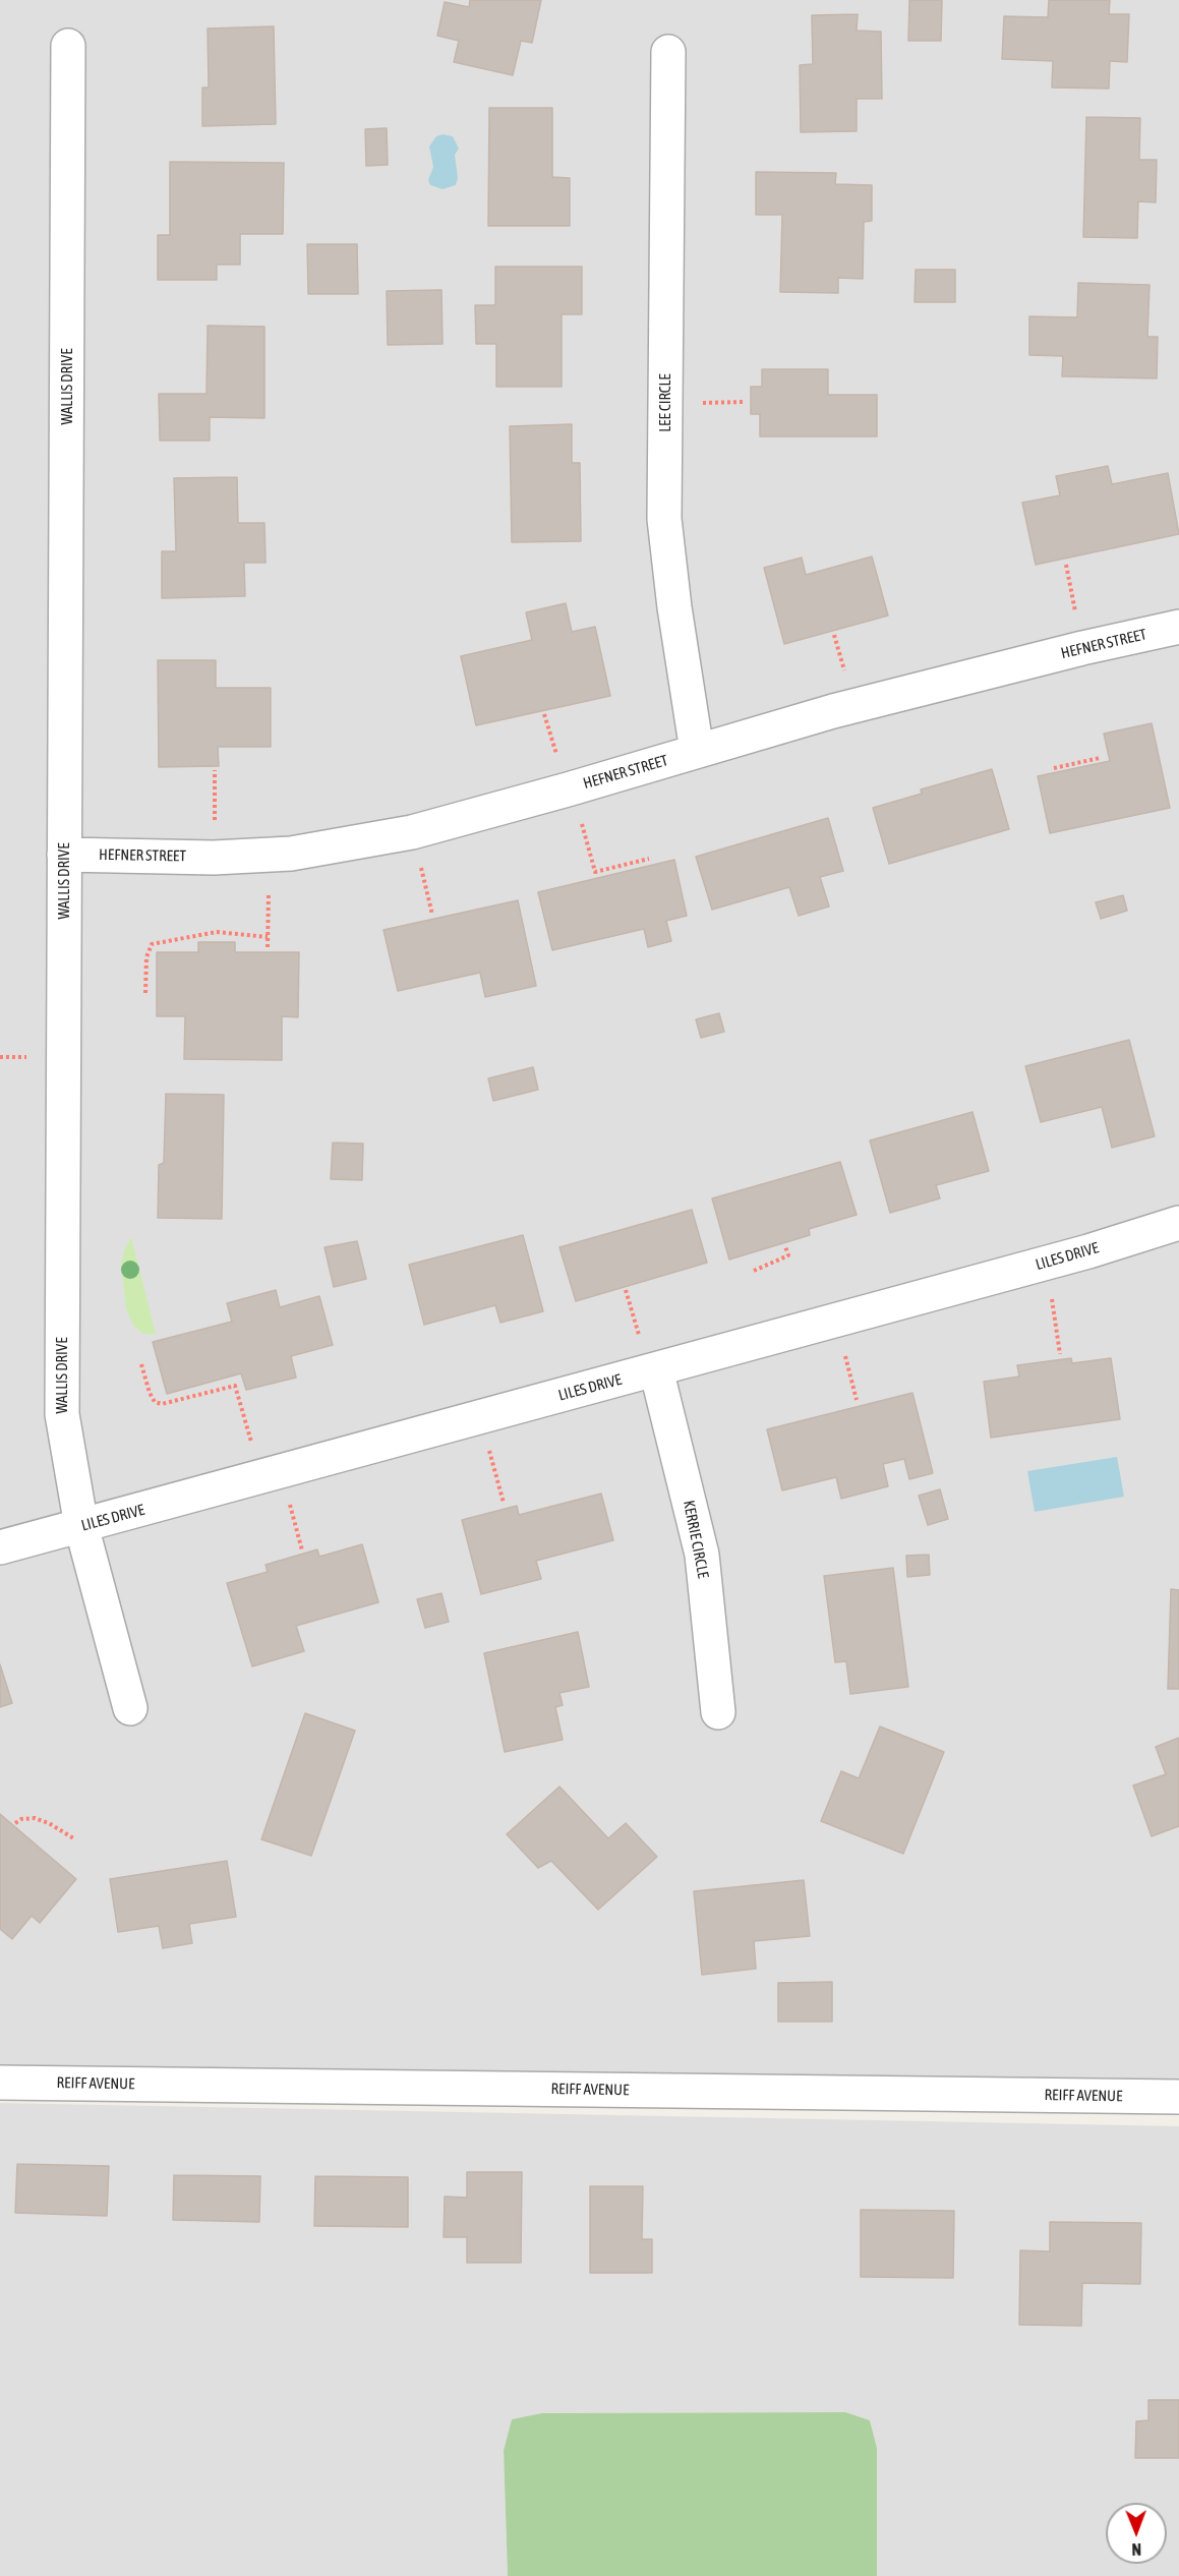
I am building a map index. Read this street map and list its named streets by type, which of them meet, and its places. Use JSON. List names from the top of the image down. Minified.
{"streets":{"street":["WALLIS DRIVE","LEE CIRCLE","HEFNER STREET","LILES DRIVE","KERRIE CIRCLE","REIFF AVENUE"]},"crossings":[["WALLIS DRIVE","HEFNER STREET"],["WALLIS DRIVE","LILES DRIVE"],["LEE CIRCLE","HEFNER STREET"],["LILES DRIVE","KERRIE CIRCLE"]],"north":"bottom"}
